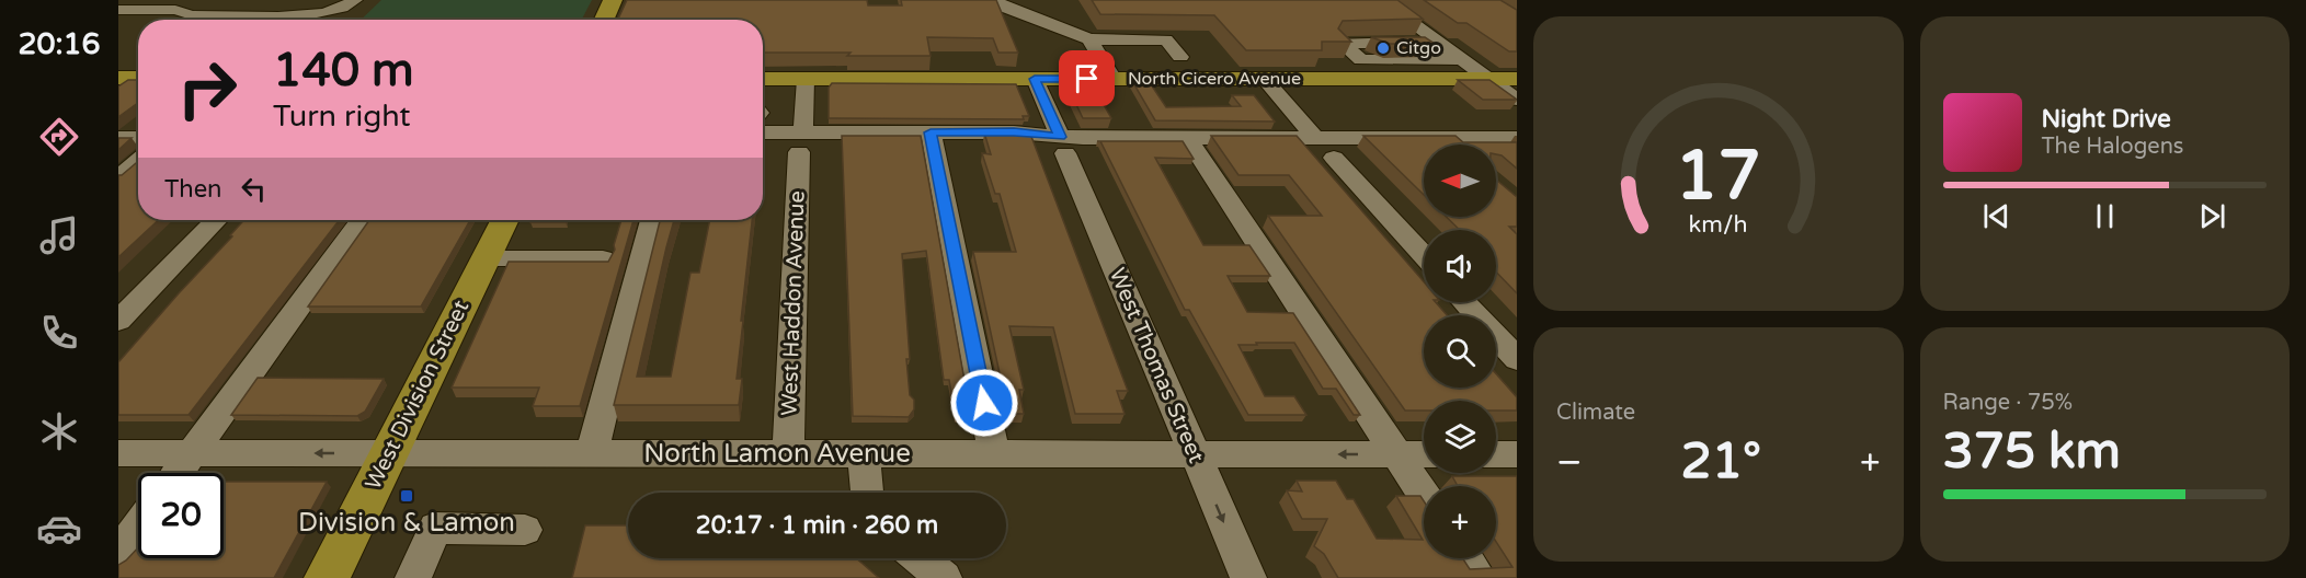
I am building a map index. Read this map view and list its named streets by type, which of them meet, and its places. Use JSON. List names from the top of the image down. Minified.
{"streets":{"main road":["North Cicero Avenue","West Division Street"],"street":["West Haddon Avenue","West Thomas Street","North Lamon Avenue"]},"crossings":[["North Cicero Avenue","West Haddon Avenue"],["North Cicero Avenue","West Thomas Street"],["West Haddon Avenue","North Lamon Avenue"],["West Thomas Street","North Lamon Avenue"],["West Division Street","North Lamon Avenue"]],"places":{"other":["Citgo"],"transit":["Division & Lamon"]},"north":"left","page":{"tabs":"20:16","turn":["140 m","Turn right"],"song":["Night Drive","The Halogens"],"map_buttons":"+","then":"Then","tile":["Climate",["Range · 75%","375 km"]],"heat":["−","21°","+"],"limit":"20","trip":"20:17 · 1 min · 260 m","gauge":["17","km/h"]}}
